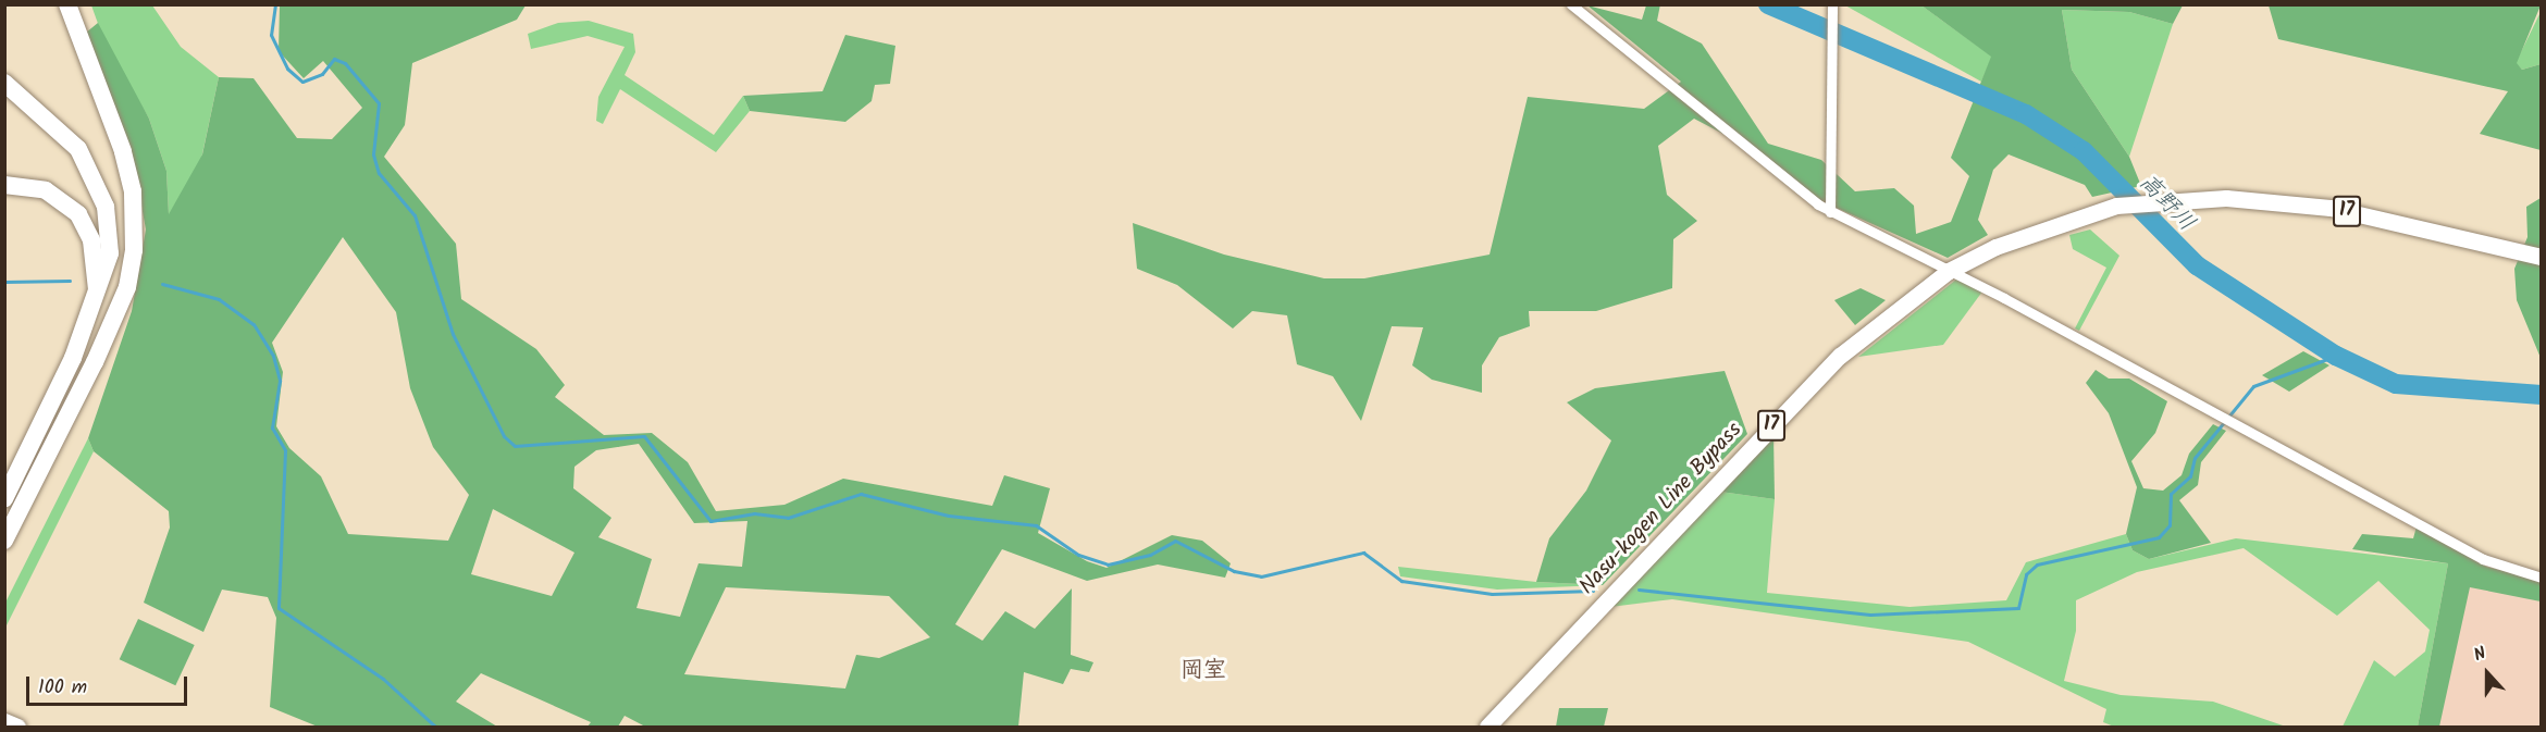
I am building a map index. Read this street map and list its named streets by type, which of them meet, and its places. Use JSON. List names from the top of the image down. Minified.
{"streets":{"main road":["17","Nasu-kogen Line Bypass"]},"districts":["岡室"],"water":["高野川"],"scale_bar":"100 m","north":"top"}
